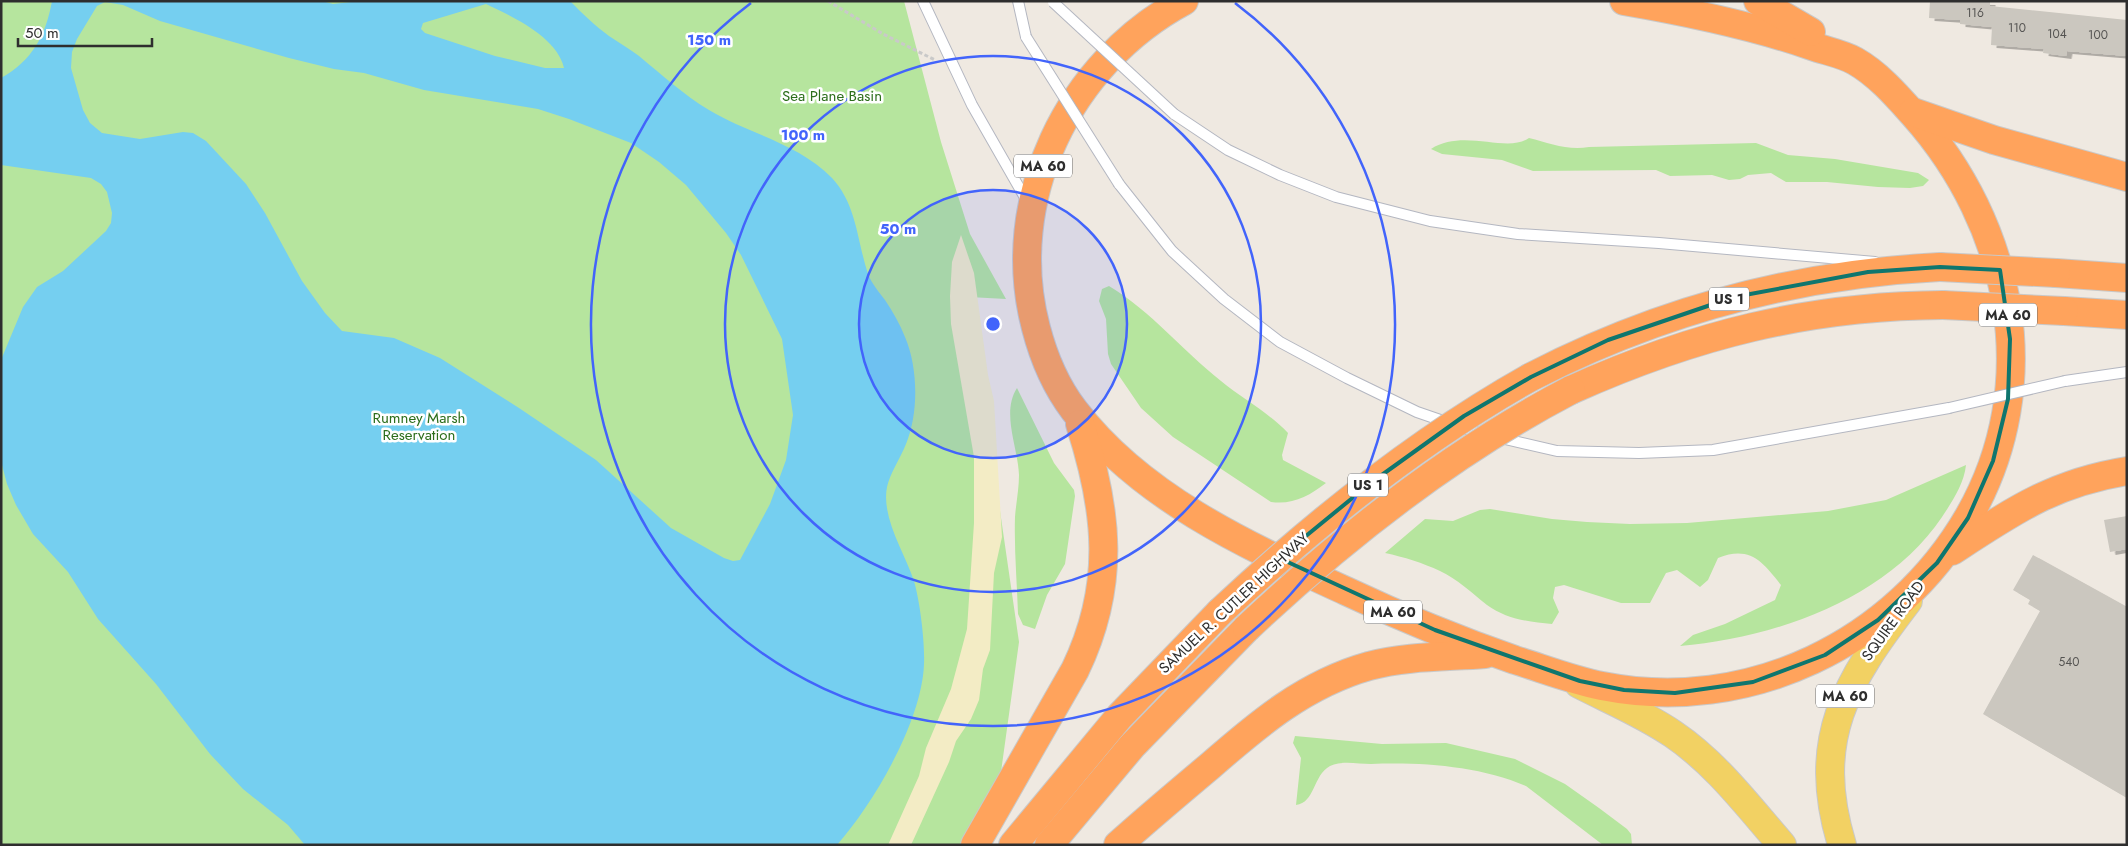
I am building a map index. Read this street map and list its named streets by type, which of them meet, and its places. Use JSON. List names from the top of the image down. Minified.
{"streets":{"highway":["MA 60","US 1","SAMUEL R. CUTLER HIGHWAY"],"main road":["SQUIRE ROAD"]},"crossings":[["MA 60","SQUIRE ROAD"]],"parks":["Sea Plane Basin","Rumney Marsh Reservation"],"house_numbers":["116","110","104","100","540"],"scale_bar":"50 m","rings":["150 m","100 m","50 m"]}
